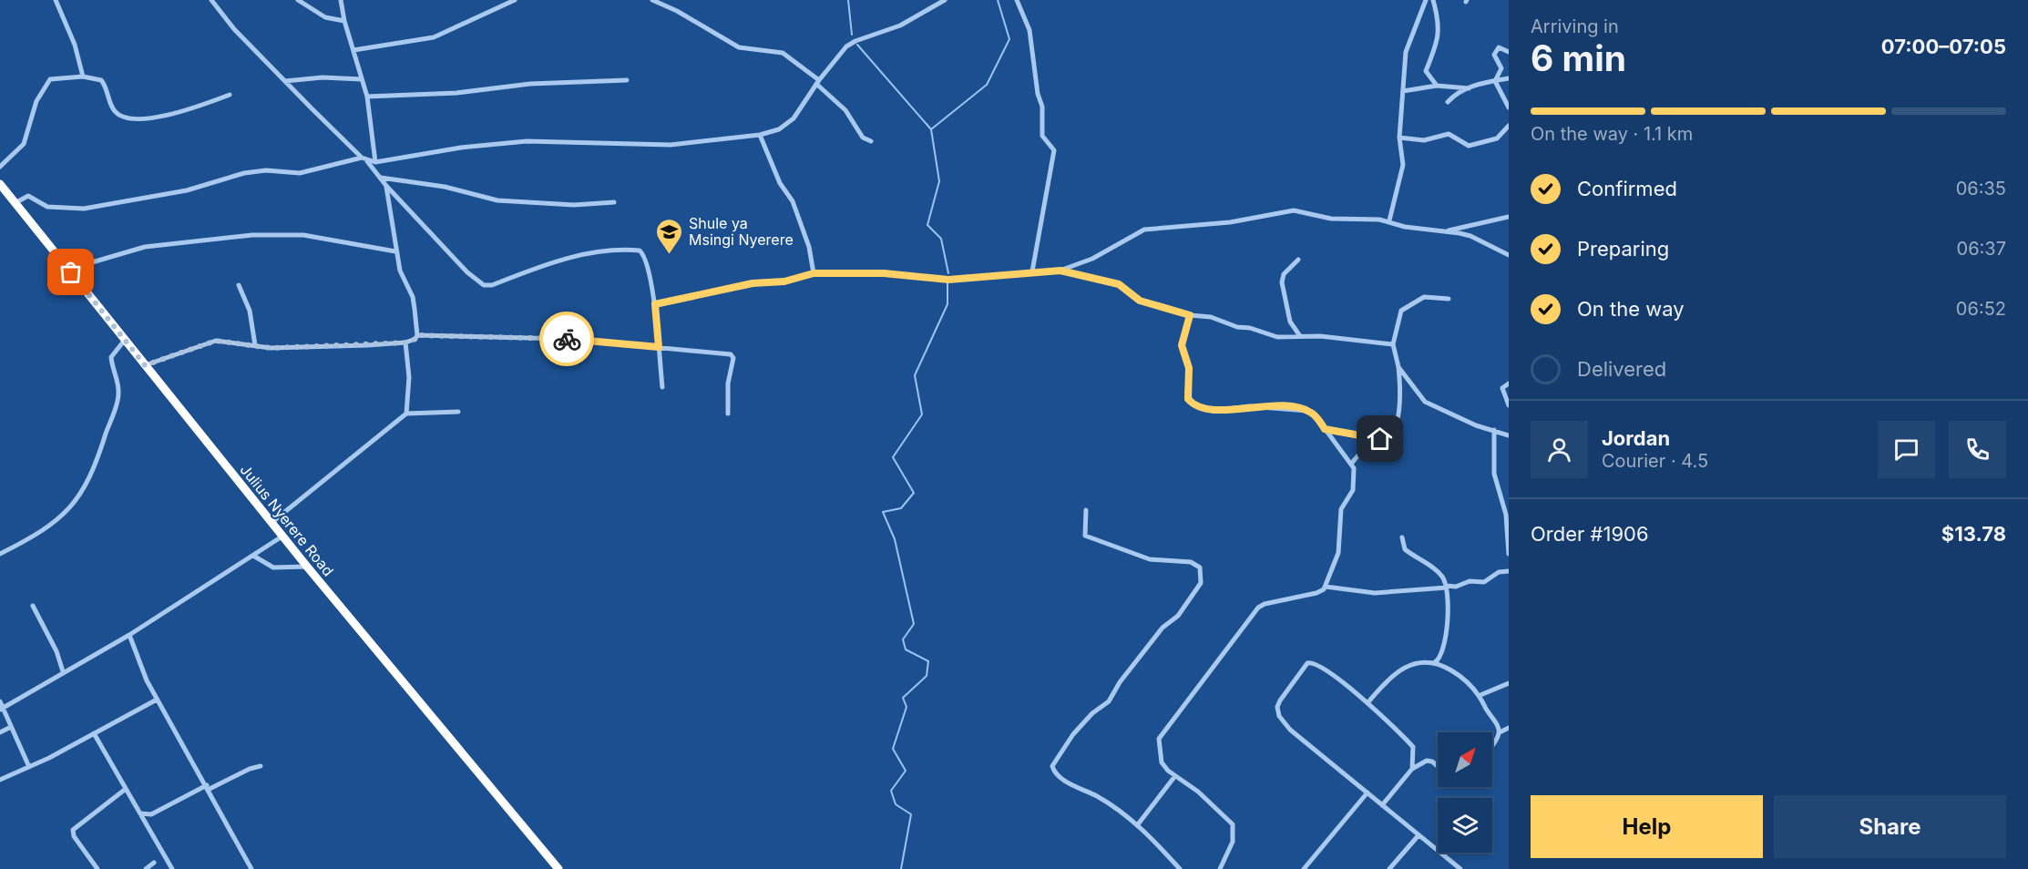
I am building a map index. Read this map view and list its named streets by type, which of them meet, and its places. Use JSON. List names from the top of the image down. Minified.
{"streets":{"highway":["Julius Nyerere Road"]},"places":{"school or university":["Shule ya Msingi Nyerere"]},"north":"top right","page":{"heading":["6 min","Arriving in","07:00–07:05"],"panel":["Jordan","Courier · 4.5","Order #1906","$13.78"],"bar":"On the way · 1.1 km","list":[["Confirmed","06:35"],["Preparing","06:37"],["On the way","06:52"],"Delivered"],"buttons":["Help","Share"]}}
